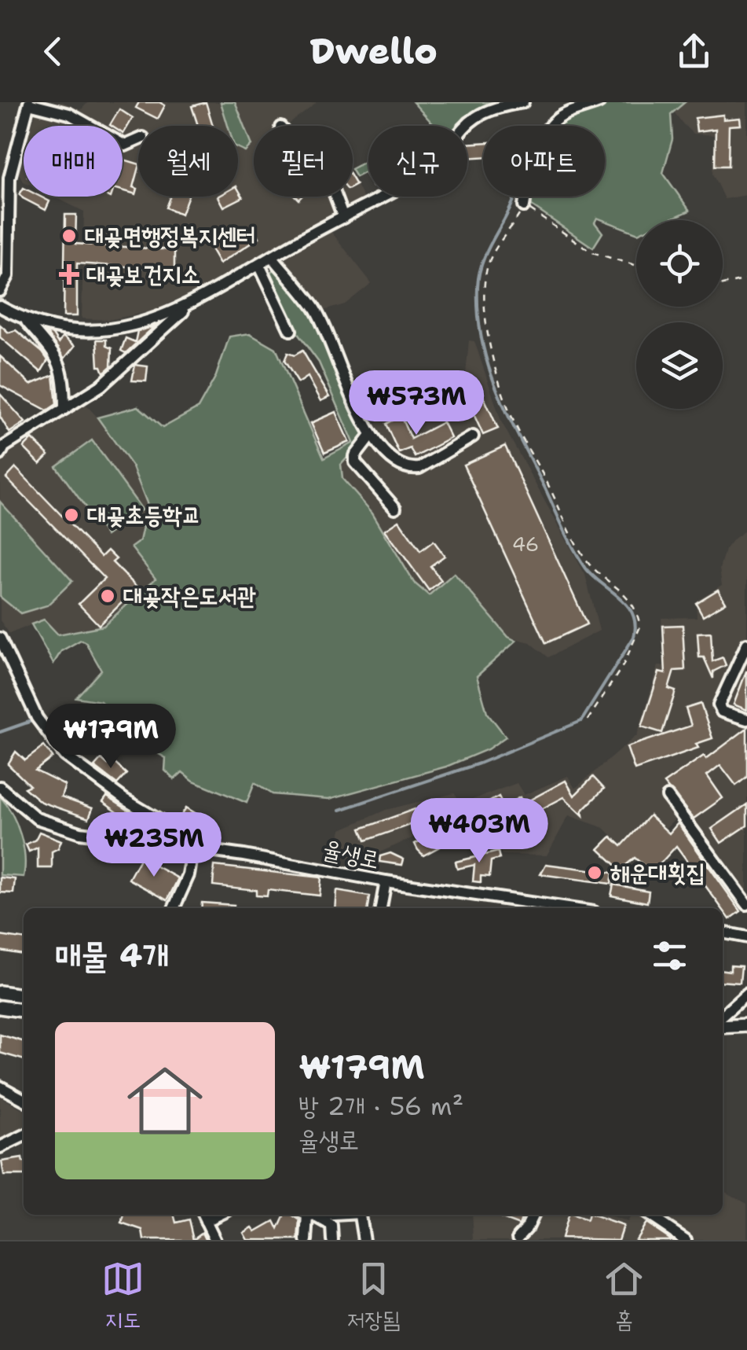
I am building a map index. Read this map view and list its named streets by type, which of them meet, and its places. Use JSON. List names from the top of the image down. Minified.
{"streets":{"street":["율생로"]},"places":{"other":["대곶면행정복지센터","대곶초등학교","대곶작은도서관","해운대횟집"],"health":["대곶보건지소"]},"house_numbers":["46"],"page":{"header":"Dwello","chip":["매매","월세","필터","신규","아파트"],"price":["₩573M","₩179M","₩403M","₩235M"],"heading":"매물 4개","list":[{"name":"₩179M","note":"방 2개 · 56 m² · 율생로"}],"tabs":["지도","저장됨","홈"]}}
